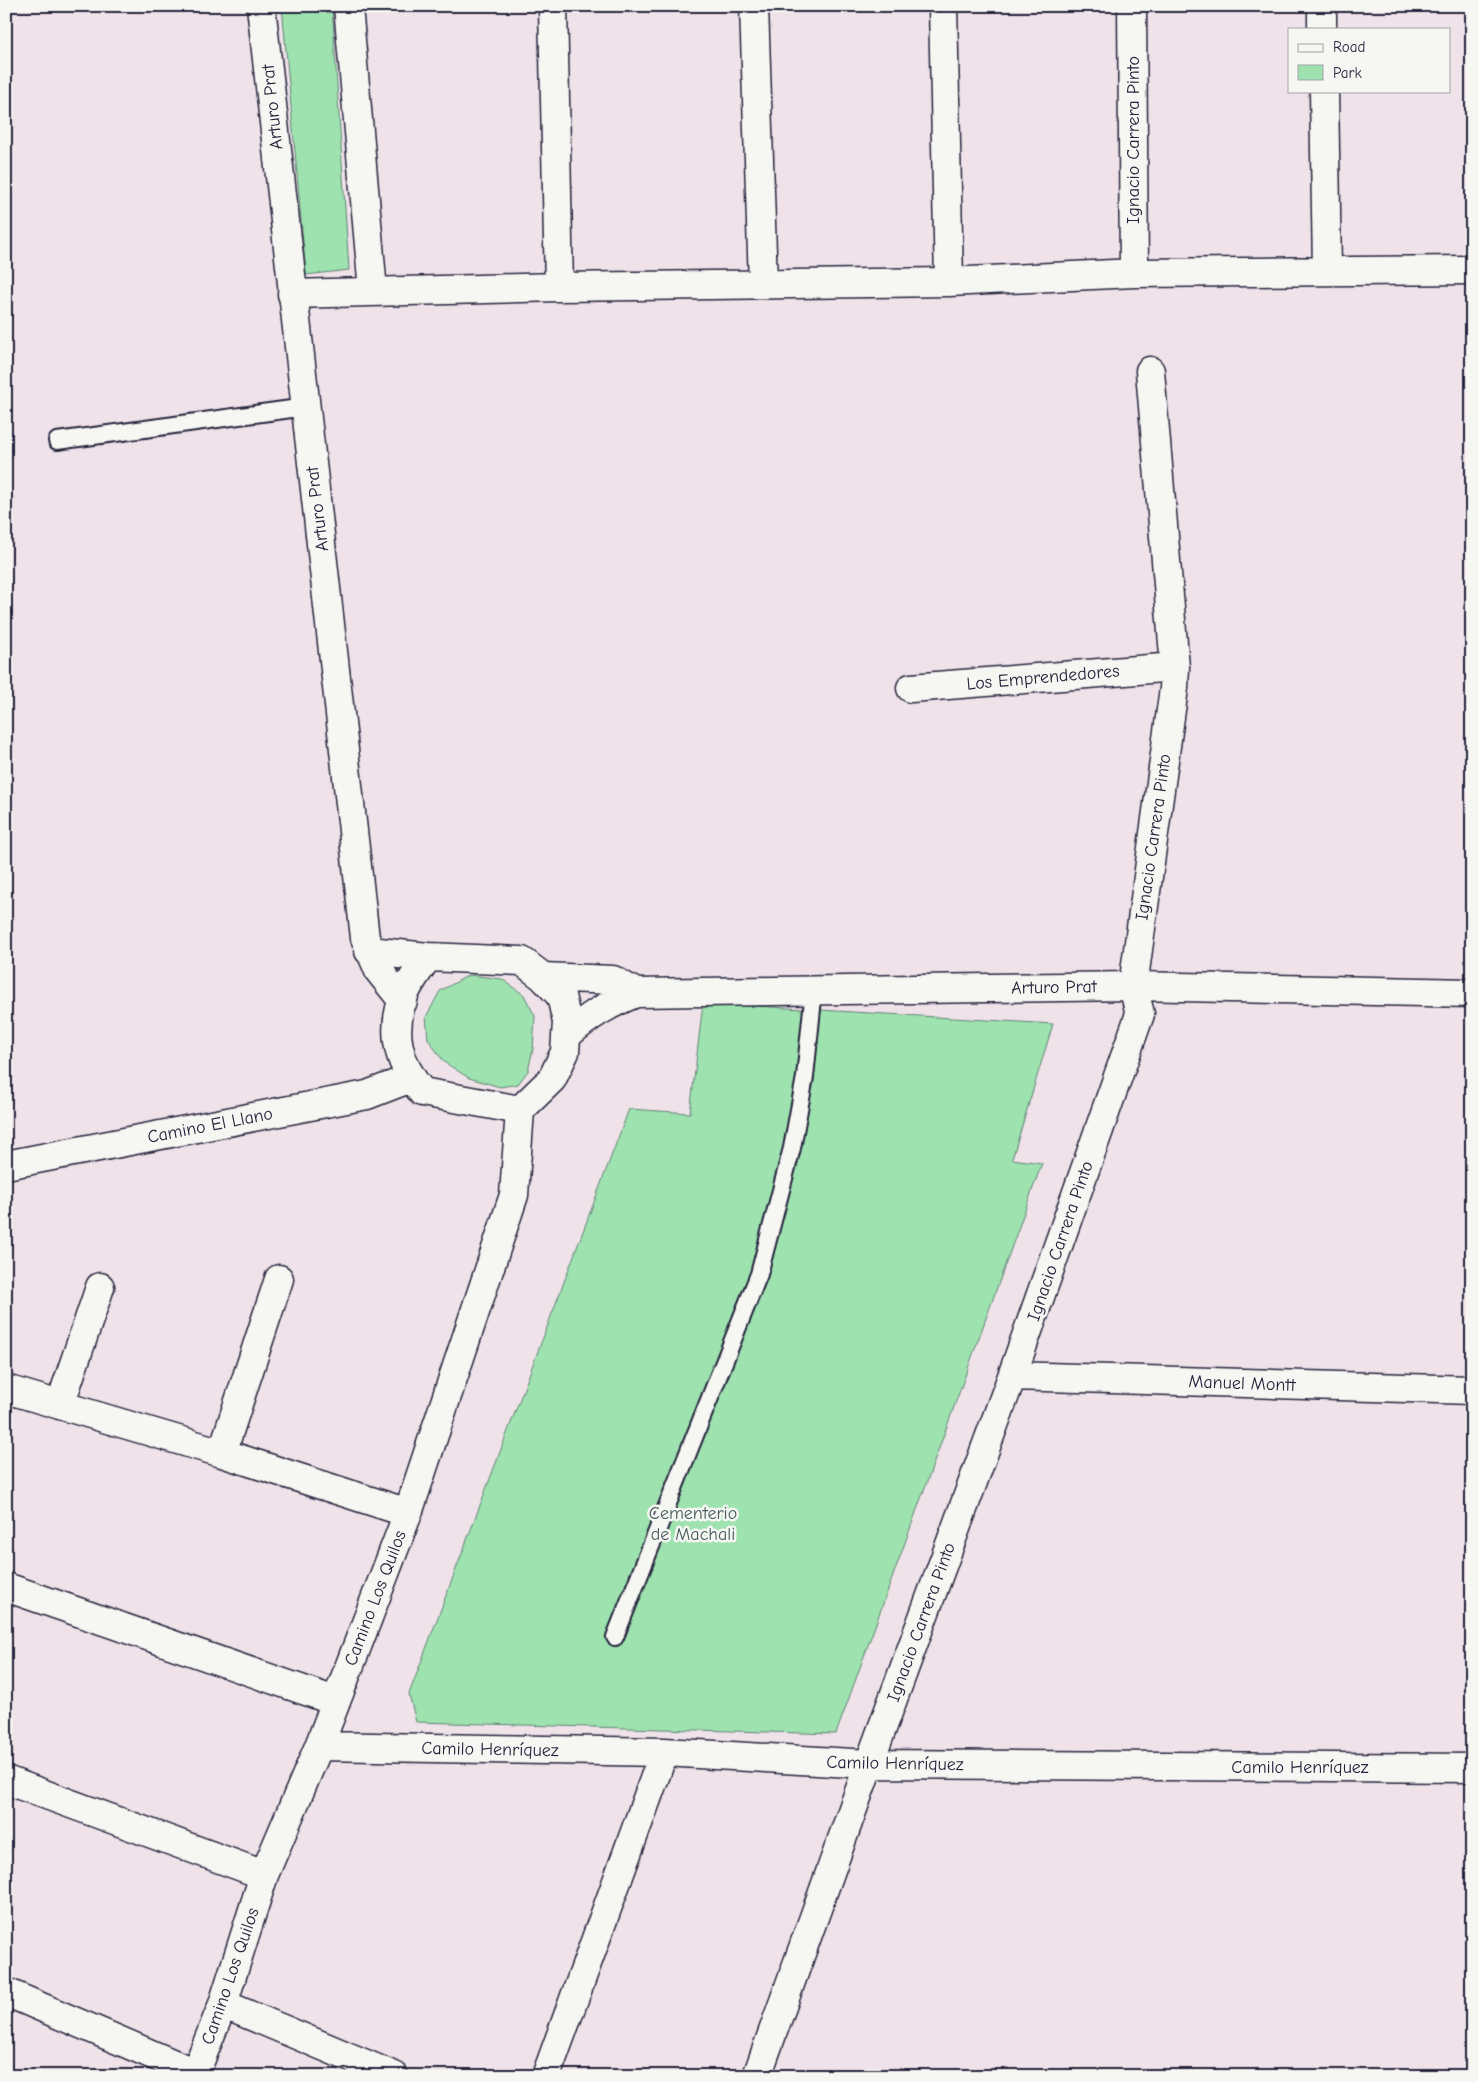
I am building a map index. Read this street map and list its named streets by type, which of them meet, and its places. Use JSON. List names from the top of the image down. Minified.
{"streets":{"street":["Arturo Prat","Ignacio Carrera Pinto","Los Emprendedores","Camino El Llano","Manuel Montt","Camino Los Quilos","Camilo Henríquez"]},"crossings":[["Arturo Prat","Ignacio Carrera Pinto"],["Arturo Prat","Camino El Llano"],["Arturo Prat","Camino Los Quilos"],["Ignacio Carrera Pinto","Los Emprendedores"],["Ignacio Carrera Pinto","Manuel Montt"],["Ignacio Carrera Pinto","Camilo Henríquez"],["Camino El Llano","Camino Los Quilos"],["Camino Los Quilos","Camilo Henríquez"]],"parks":["Cementerio de Machali"],"legend":["Road","Park"]}
